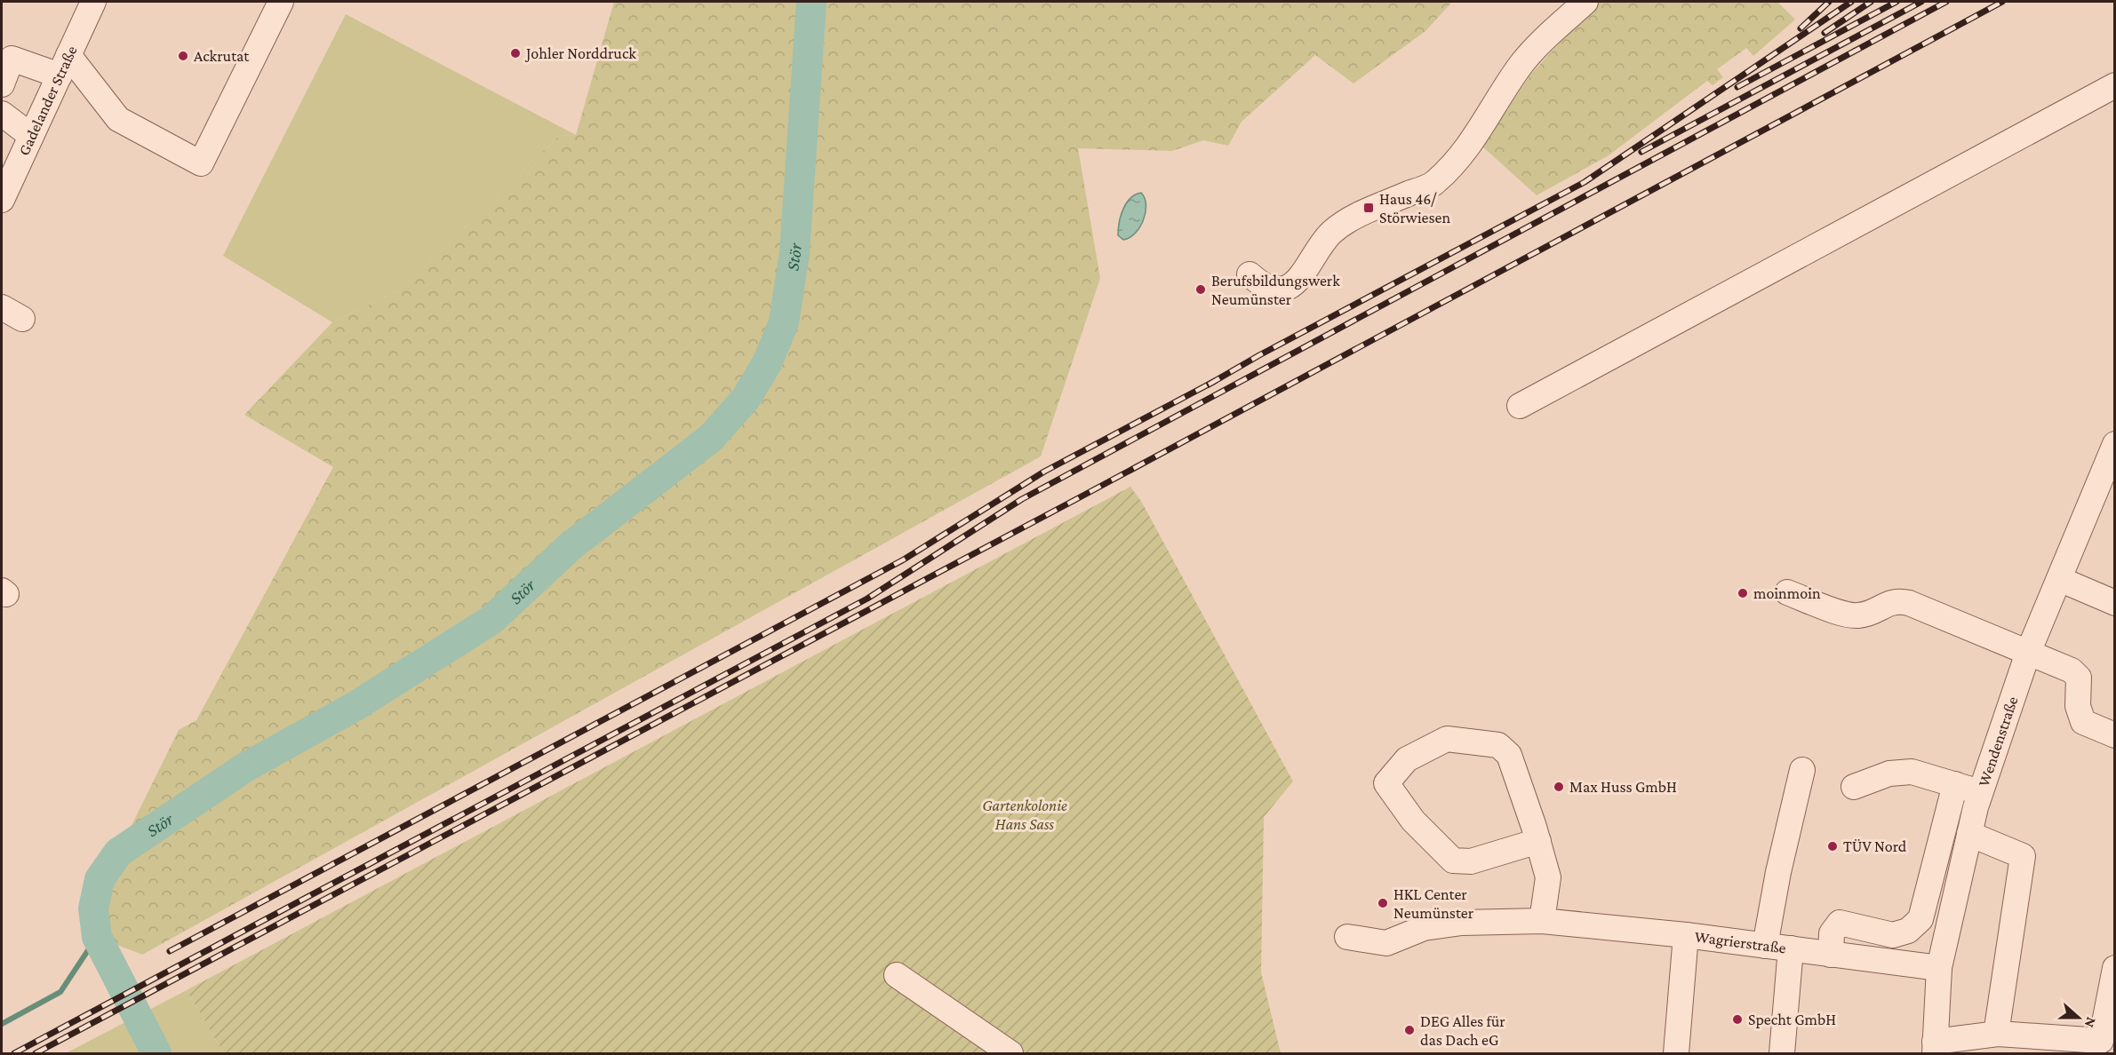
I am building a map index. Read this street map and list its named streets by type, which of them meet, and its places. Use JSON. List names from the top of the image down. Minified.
{"streets":{"street":["Gadelander Straße","Wendenstraße","Wagrierstraße"]},"crossings":[["Wendenstraße","Wagrierstraße"]],"water":["Stör"],"parks":["Gartenkolonie Hans Sass"],"places":{"other":["Johler Norddruck","Ackrutat","Berufsbildungswerk Neumünster","moinmoin","Max Huss GmbH","TÜV Nord","HKL Center Neumünster","Specht GmbH","DEG Alles für das Dach eG"],"transit":["Haus 46/ Störwiesen"]},"north":"right"}
